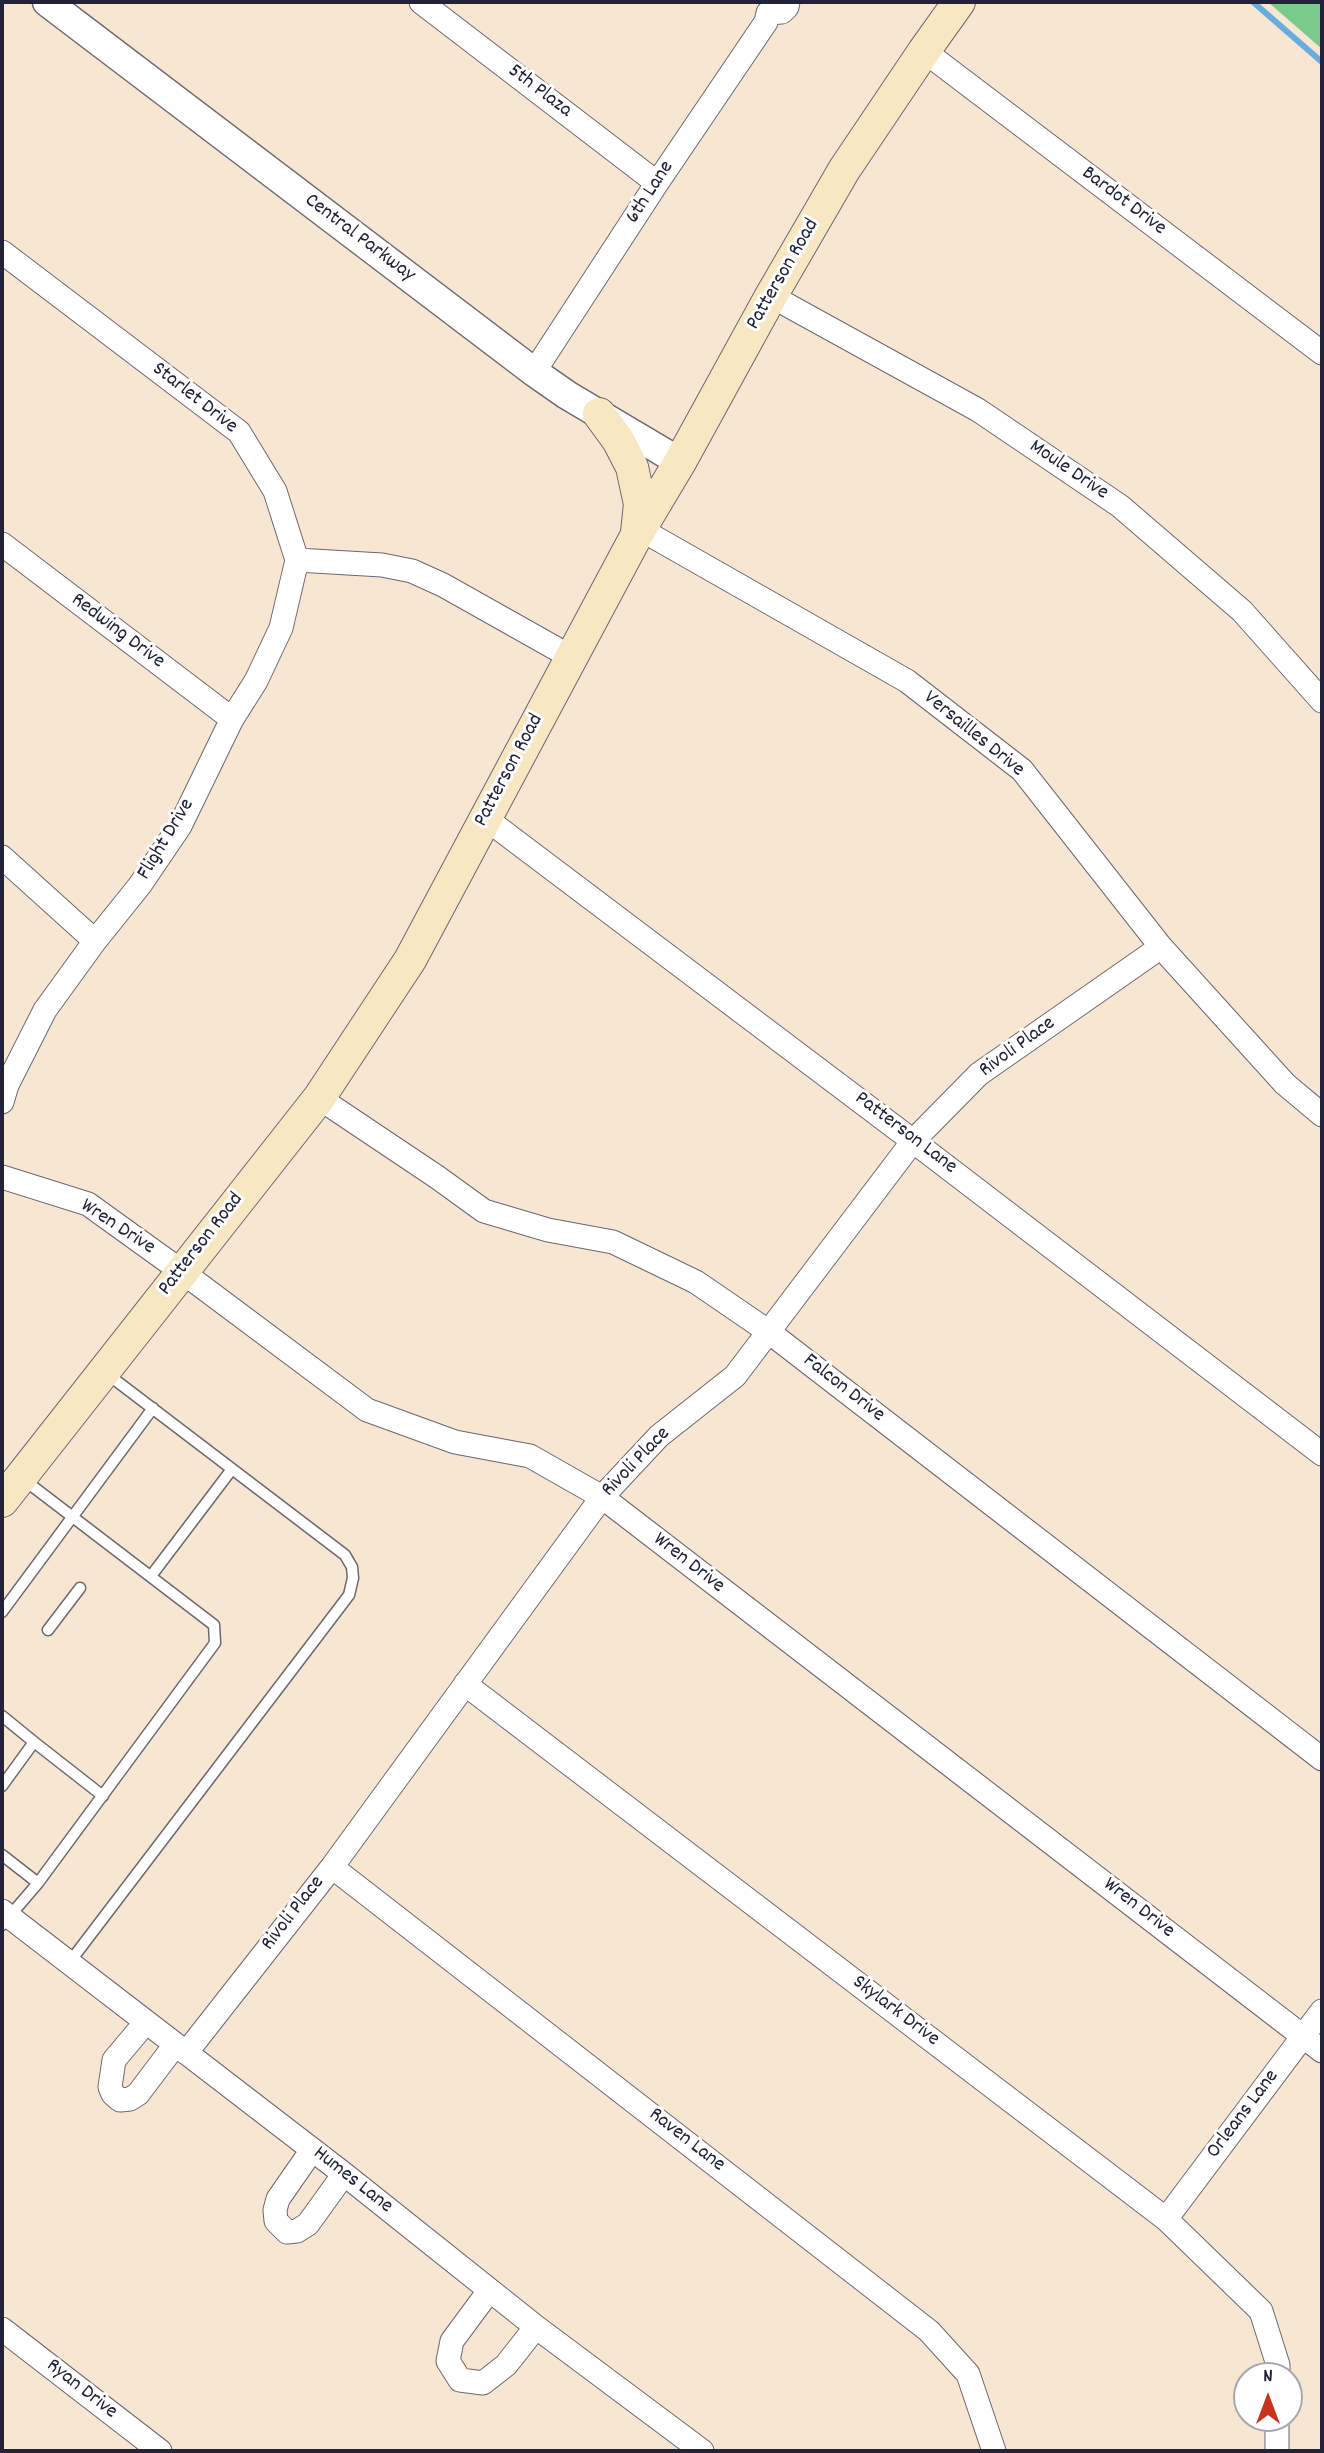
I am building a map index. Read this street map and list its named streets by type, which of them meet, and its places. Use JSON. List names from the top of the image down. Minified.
{"streets":{"main road":["Patterson Road"],"street":["5th Plaza","6th Lane","Bardot Drive","Central Parkway","Starlet Drive","Moule Drive","Redwing Drive","Versailles Drive","Flight Drive","Rivoli Place","Patterson Lane","Wren Drive","Falcon Drive","Skylark Drive","Orleans Lane","Raven Lane","Humes Lane","Ryan Drive"]},"crossings":[["5th Plaza","6th Lane"],["6th Lane","Central Parkway"],["Bardot Drive","Patterson Road"],["Central Parkway","Patterson Road"],["Patterson Road","Moule Drive"],["Patterson Road","Versailles Drive"],["Patterson Road","Patterson Lane"],["Patterson Road","Wren Drive"],["Patterson Road","Falcon Drive"],["Starlet Drive","Flight Drive"],["Redwing Drive","Flight Drive"],["Versailles Drive","Rivoli Place"],["Rivoli Place","Patterson Lane"],["Rivoli Place","Wren Drive"],["Rivoli Place","Falcon Drive"],["Rivoli Place","Skylark Drive"],["Rivoli Place","Raven Lane"],["Rivoli Place","Humes Lane"],["Wren Drive","Orleans Lane"],["Skylark Drive","Orleans Lane"]],"north":"top"}
